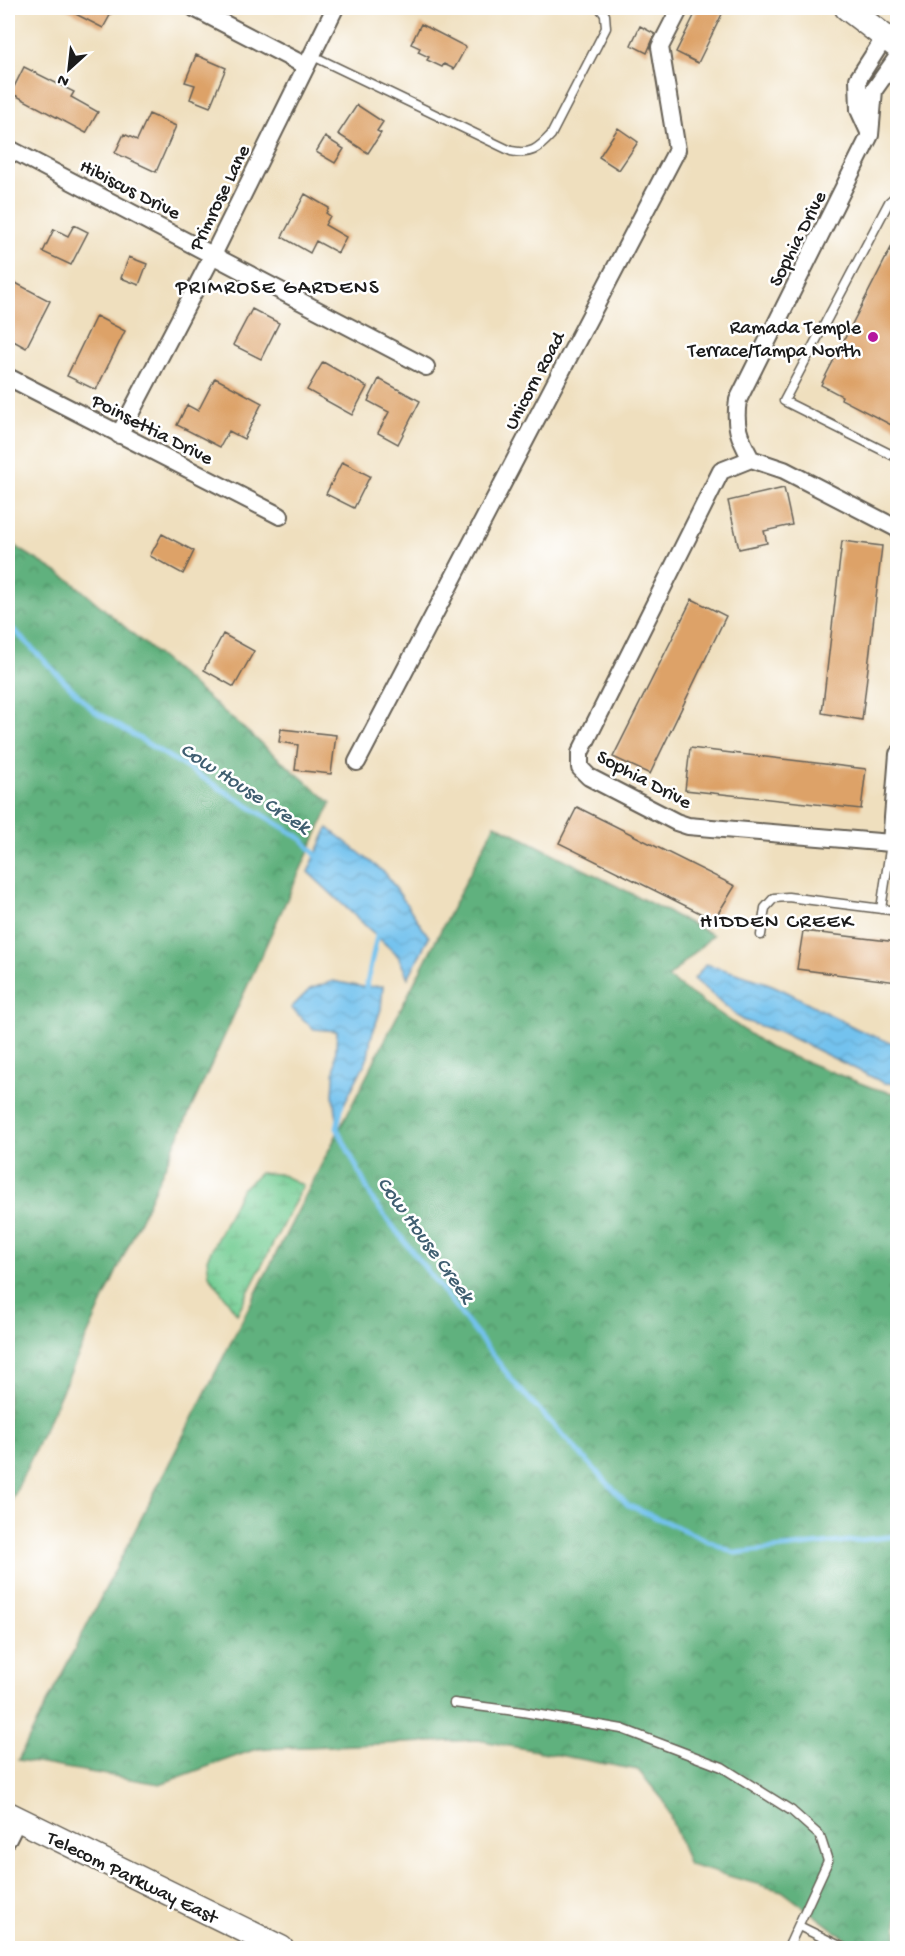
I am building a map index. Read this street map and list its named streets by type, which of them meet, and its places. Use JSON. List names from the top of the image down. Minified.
{"streets":{"street":["Hibiscus Drive","Primrose Lane","Sophia Drive","Unicorn Road","Poinsettia Drive","Telecom Parkway East"]},"crossings":[["Hibiscus Drive","Primrose Lane"],["Primrose Lane","Poinsettia Drive"]],"districts":["PRIMROSE GARDENS","HIDDEN CREEK"],"water":["Cow House Creek"],"places":["Ramada Temple Terrace/Tampa North"],"north":"bottom left"}
